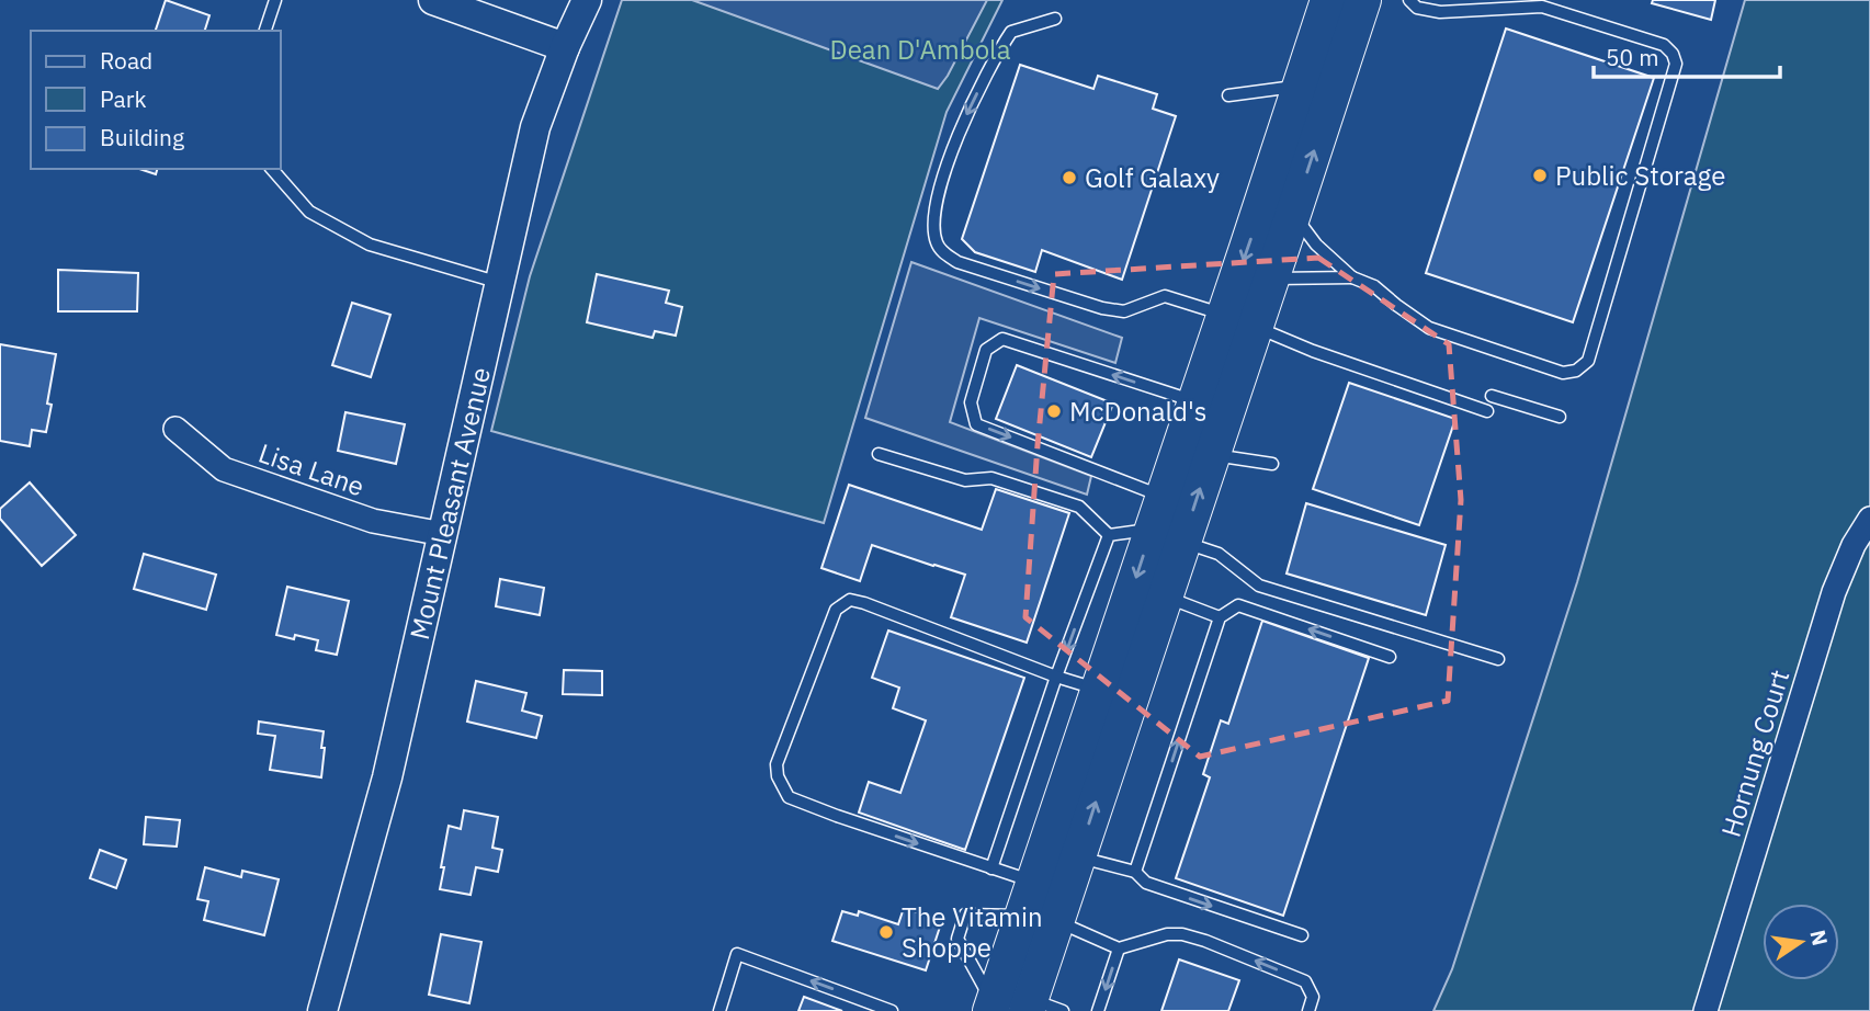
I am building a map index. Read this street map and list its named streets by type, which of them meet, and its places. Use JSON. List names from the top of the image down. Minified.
{"streets":{"street":["Lisa Lane","Mount Pleasant Avenue","Hornung Court"]},"crossings":[["Lisa Lane","Mount Pleasant Avenue"]],"parks":["Dean D'Ambola"],"places":["Public Storage","Golf Galaxy","McDonald's","The Vitamin Shoppe"],"legend":["Road","Park","Building"],"scale_bar":"50 m","north":"right"}
